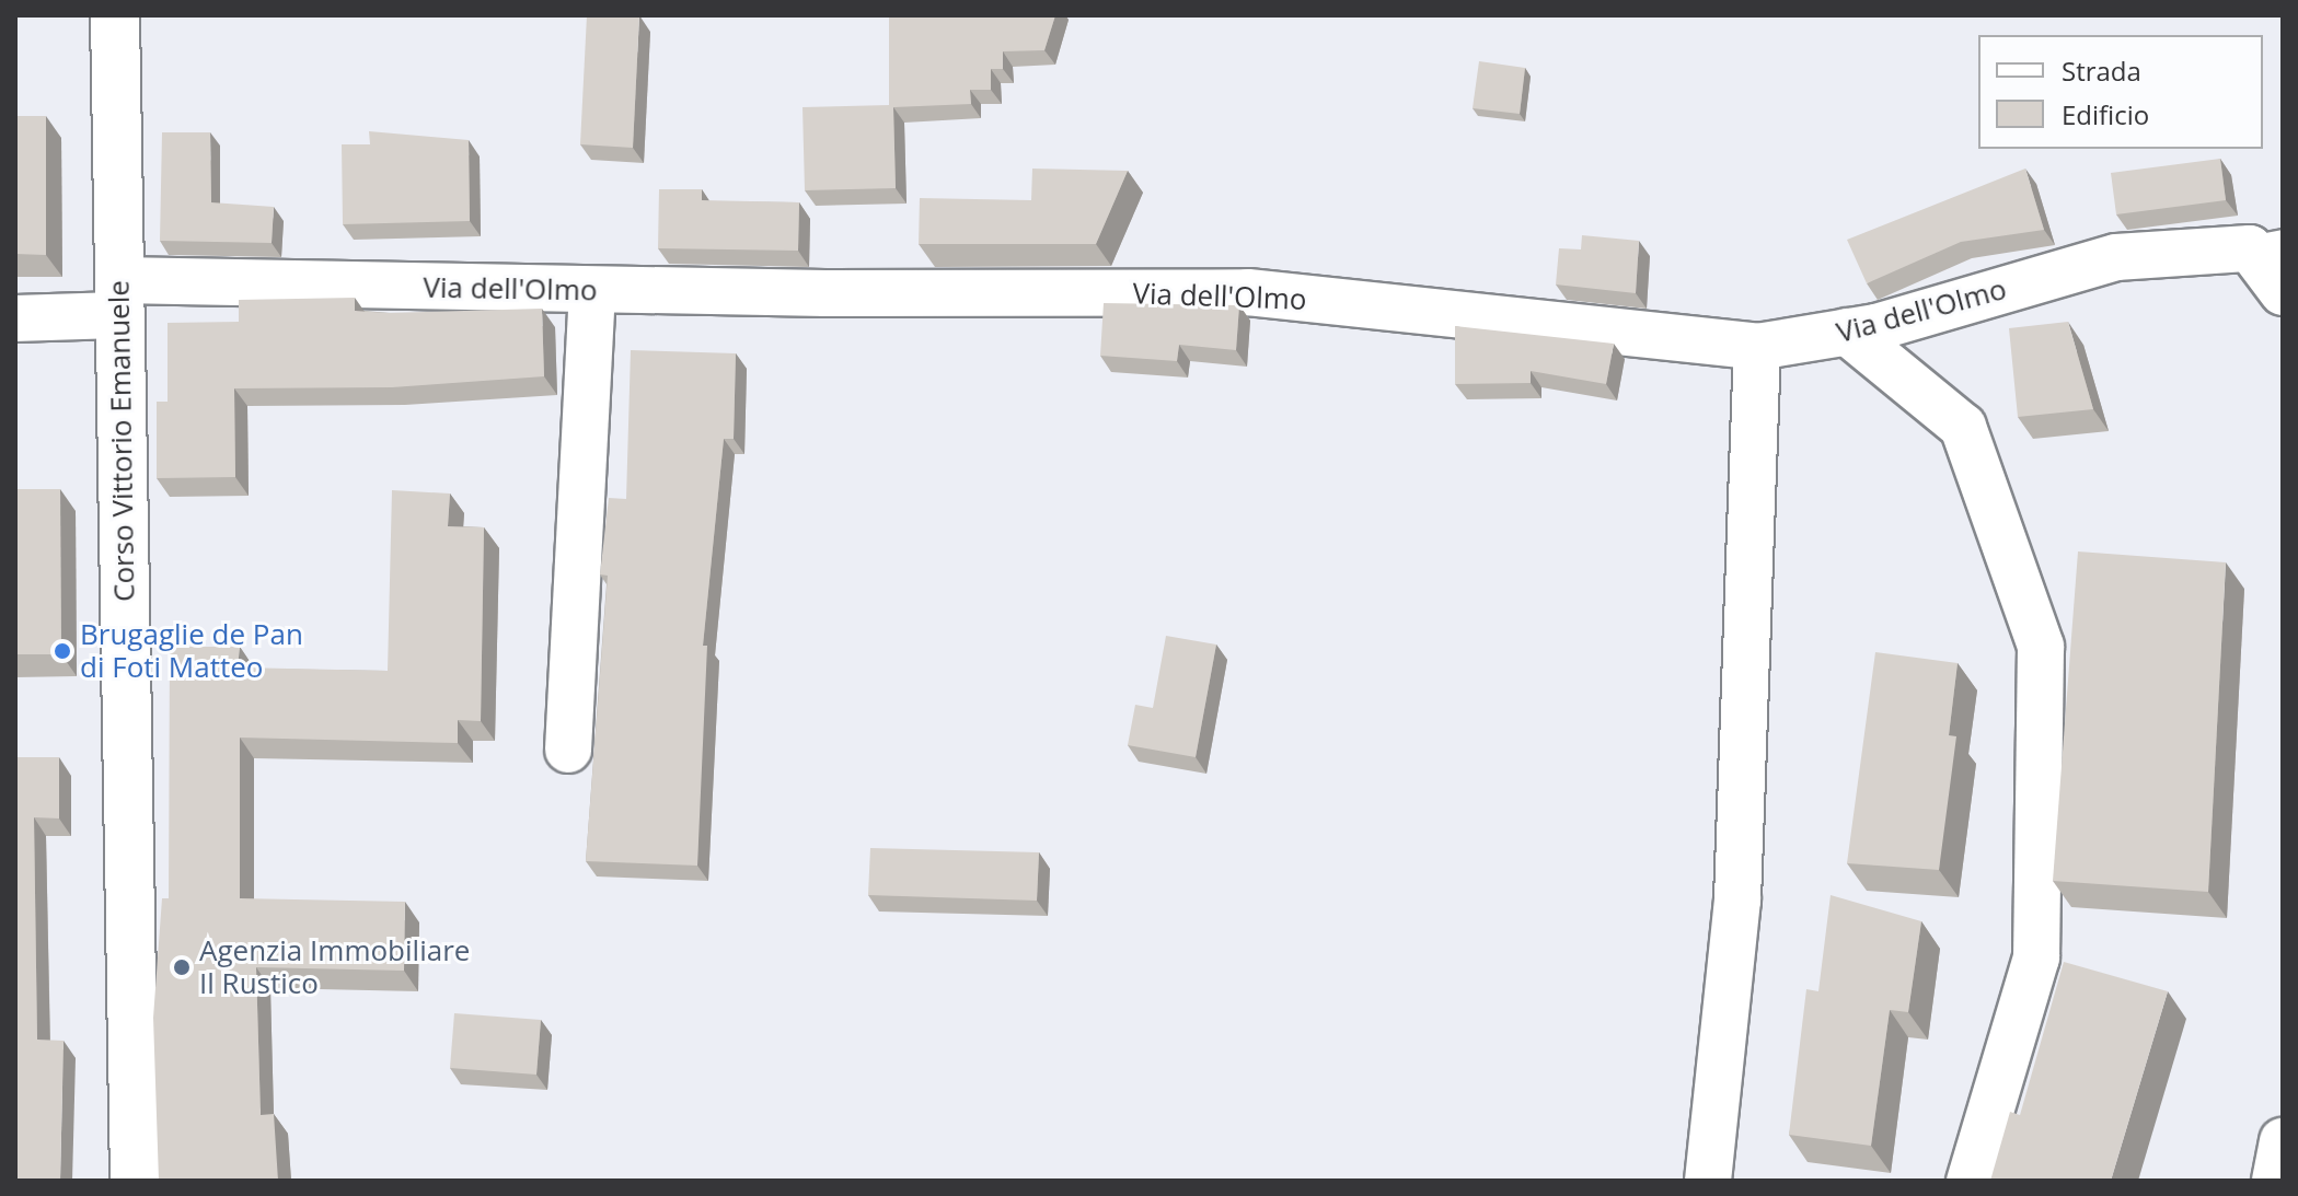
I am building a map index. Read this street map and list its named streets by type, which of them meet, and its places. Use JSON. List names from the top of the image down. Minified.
{"streets":{"main road":["Corso Vittorio Emanuele"],"street":["Via dell'Olmo"]},"crossings":[["Via dell'Olmo","Corso Vittorio Emanuele"]],"places":["Brugaglie de Pan di Foti Matteo","Agenzia Immobiliare Il Rustico"],"legend":["Strada","Edificio"]}
